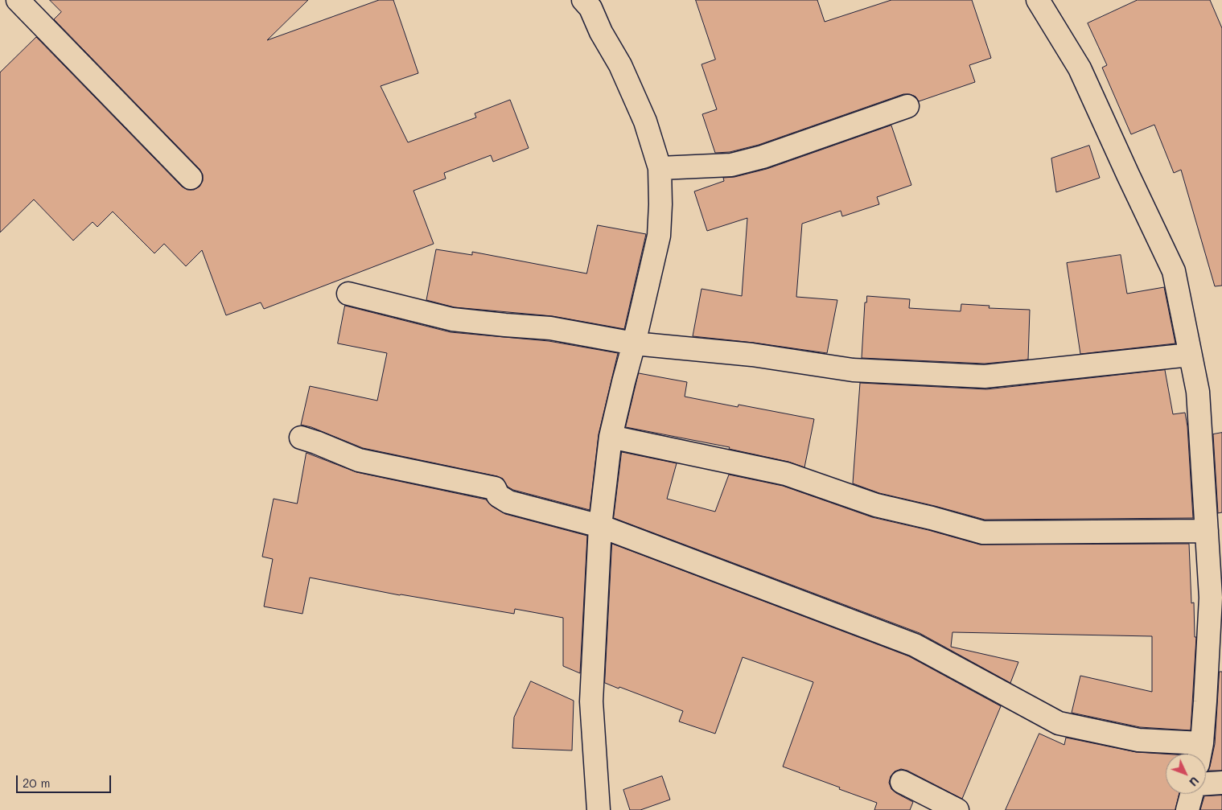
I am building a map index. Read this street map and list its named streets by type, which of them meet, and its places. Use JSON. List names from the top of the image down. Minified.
{"scale_bar":"20 m","north":"bottom right"}
